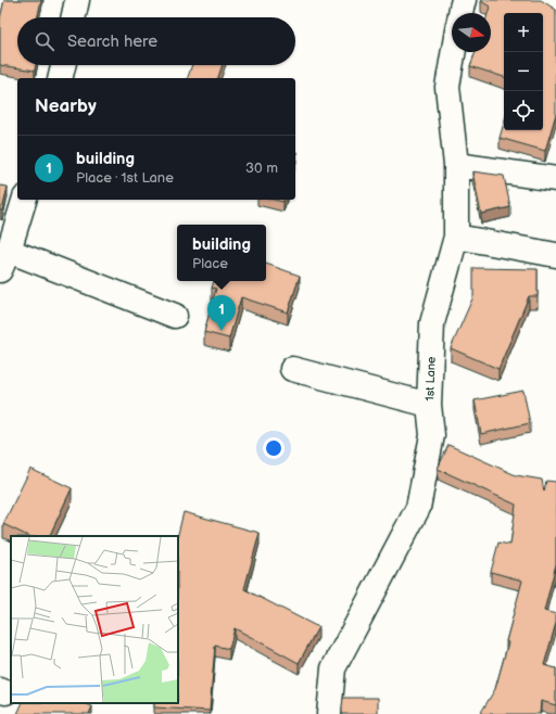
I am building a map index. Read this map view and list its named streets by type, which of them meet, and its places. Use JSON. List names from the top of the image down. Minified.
{"streets":{"street":["1st Lane"]},"north":"right","page":{"map_buttons":["+","−"],"search":"Search here","heading":"Nearby","list":[{"mark":"1","name":"building","note":"Place · 1st Lane","value":"30 m"}],"popup":["building","Place"],"pins":"1"}}
